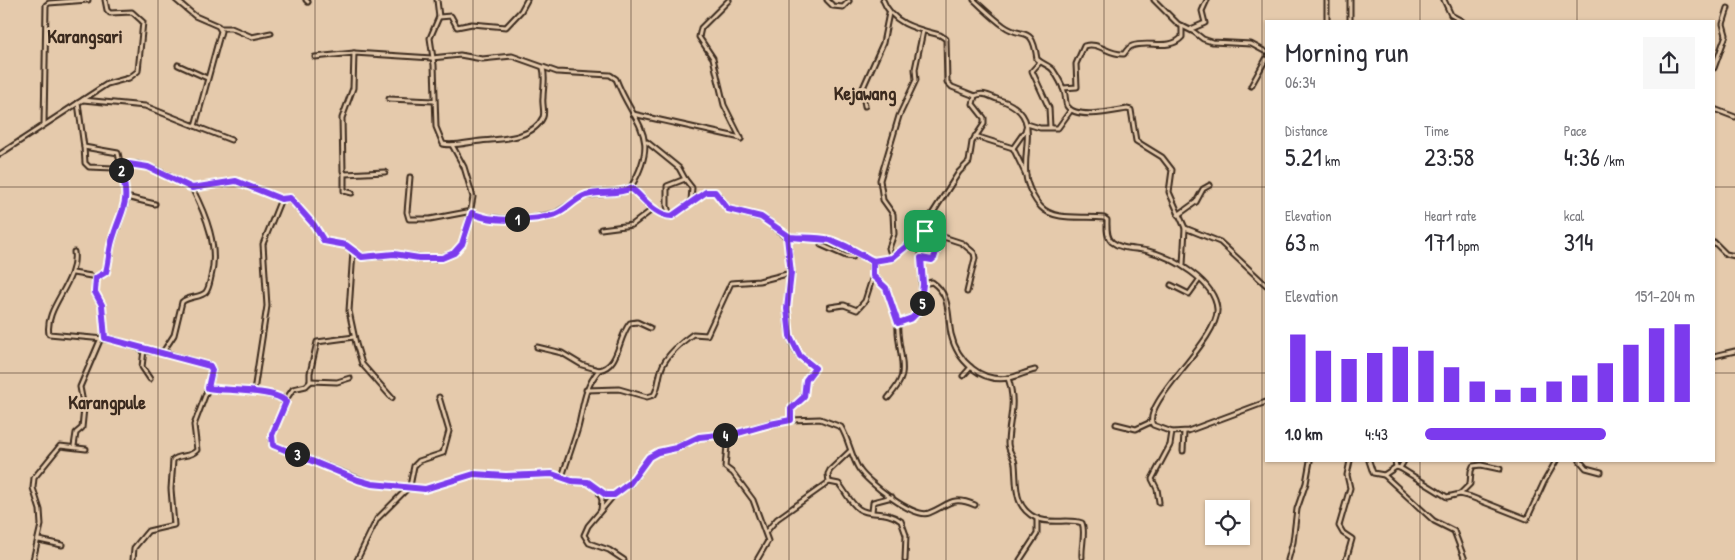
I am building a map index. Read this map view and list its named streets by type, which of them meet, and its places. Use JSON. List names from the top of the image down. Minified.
{"districts":["Karangsari","Kejawang","Karangpule"],"page":{"heading":["Morning run","06:34"],"stats":[["Distance","5.21 km"],["Time","23:58"],["Pace","4:36 /km"],["Elevation","63 m"],["Heart rate","171 bpm"],["kcal","314"]],"pins":["2","1","5","4","3"],"chart":["Elevation","151–204 m"],"list":[{"name":"1.0 km","note":"4:43"}]}}
